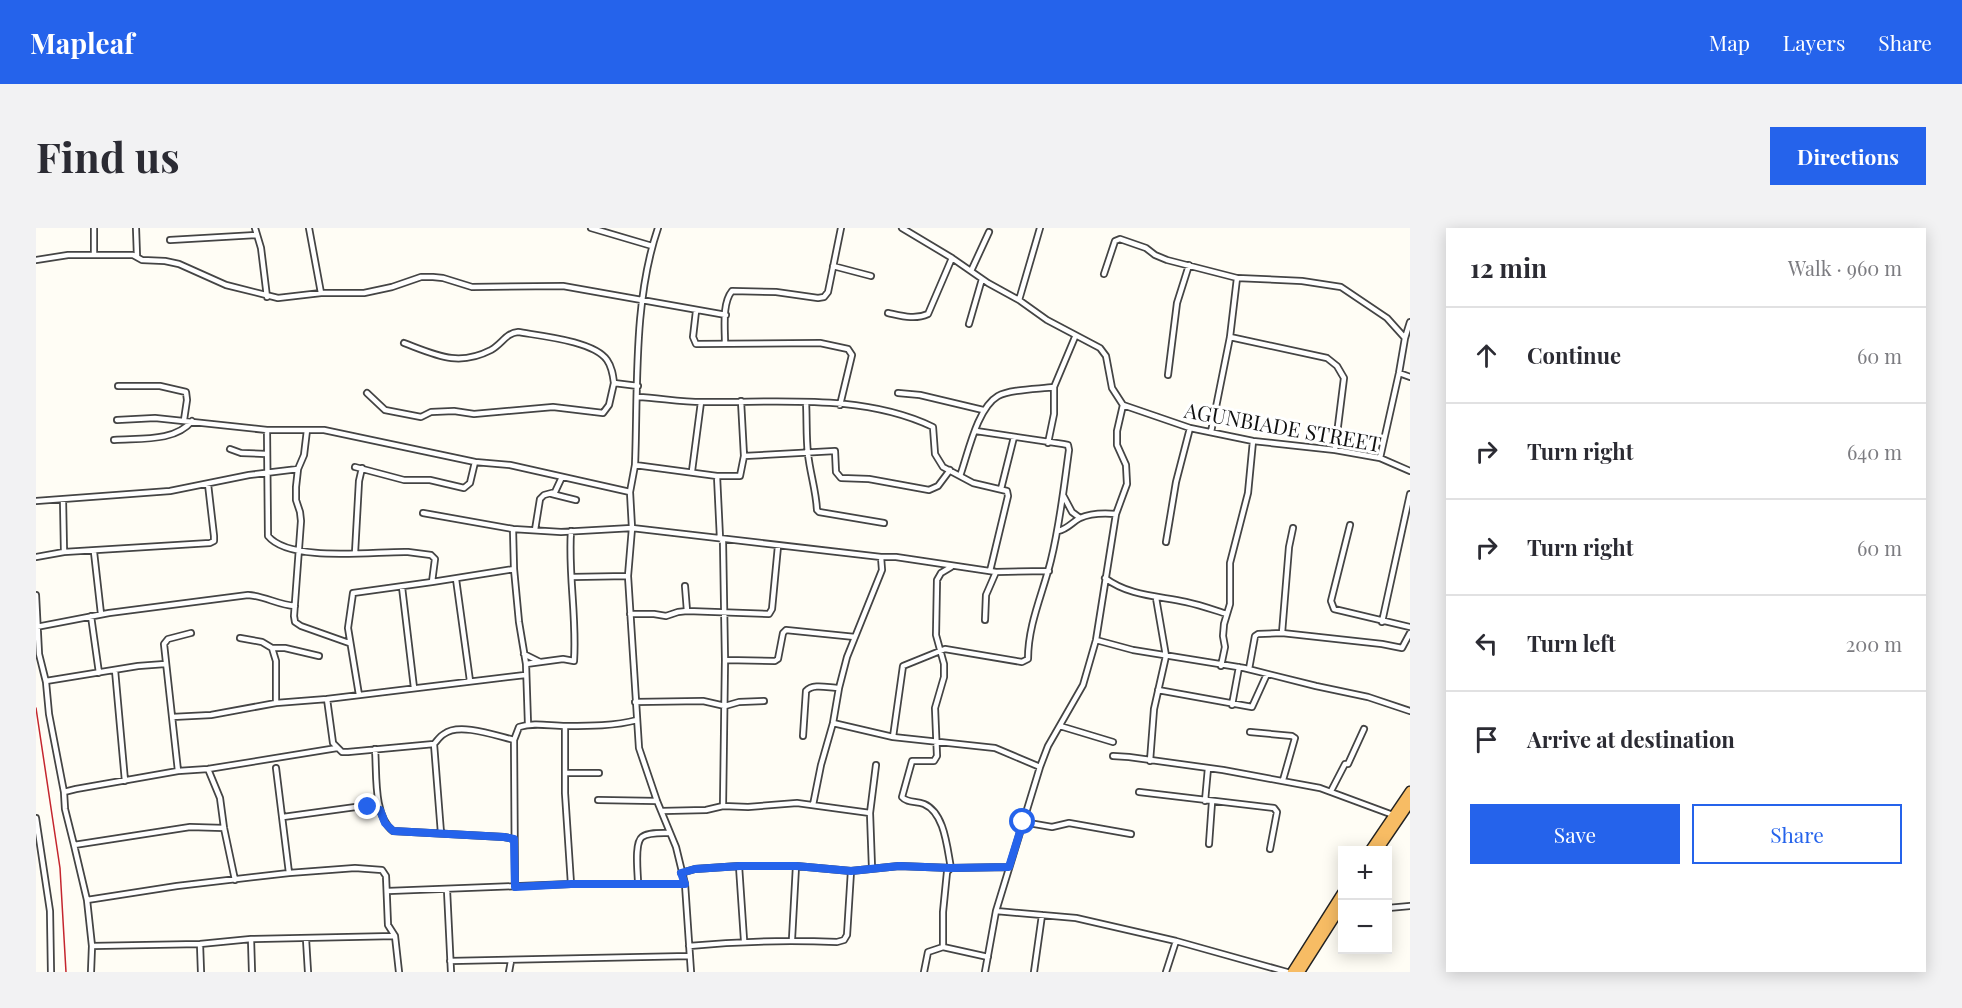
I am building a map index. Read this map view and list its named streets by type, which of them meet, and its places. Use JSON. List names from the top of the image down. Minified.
{"streets":{"street":["AGUNBIADE STREET"]},"page":{"header":"Mapleaf","nav":["Map","Layers","Share"],"buttons":["Directions",["Save","Share"]],"title":"Find us","heading":["12 min","Walk · 960 m"],"list":[["Continue","60 m"],["Turn right","640 m"],["Turn right","60 m"],["Turn left","200 m"],"Arrive at destination"],"map_buttons":["+","−"]}}
